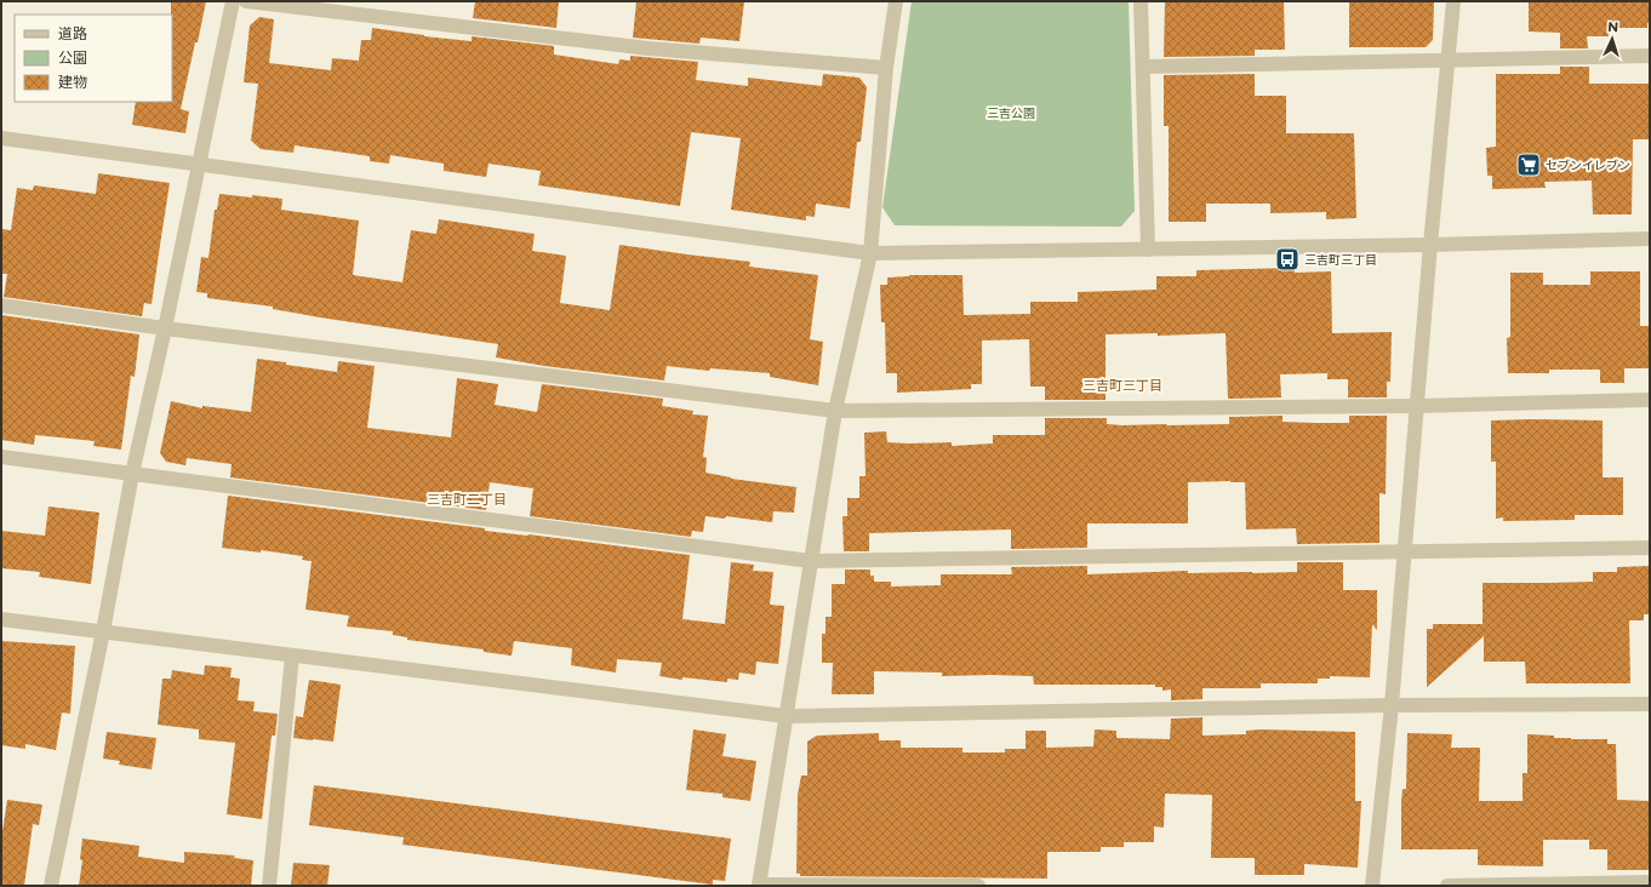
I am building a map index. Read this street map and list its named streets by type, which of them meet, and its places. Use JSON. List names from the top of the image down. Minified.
{"districts":["三吉町三丁目","三吉町二丁目"],"parks":["三吉公園"],"places":{"supermarket":["セブンイレブン"],"bus stop":["三吉町三丁目"]},"legend":["道路","公園","建物"],"north":"top"}
